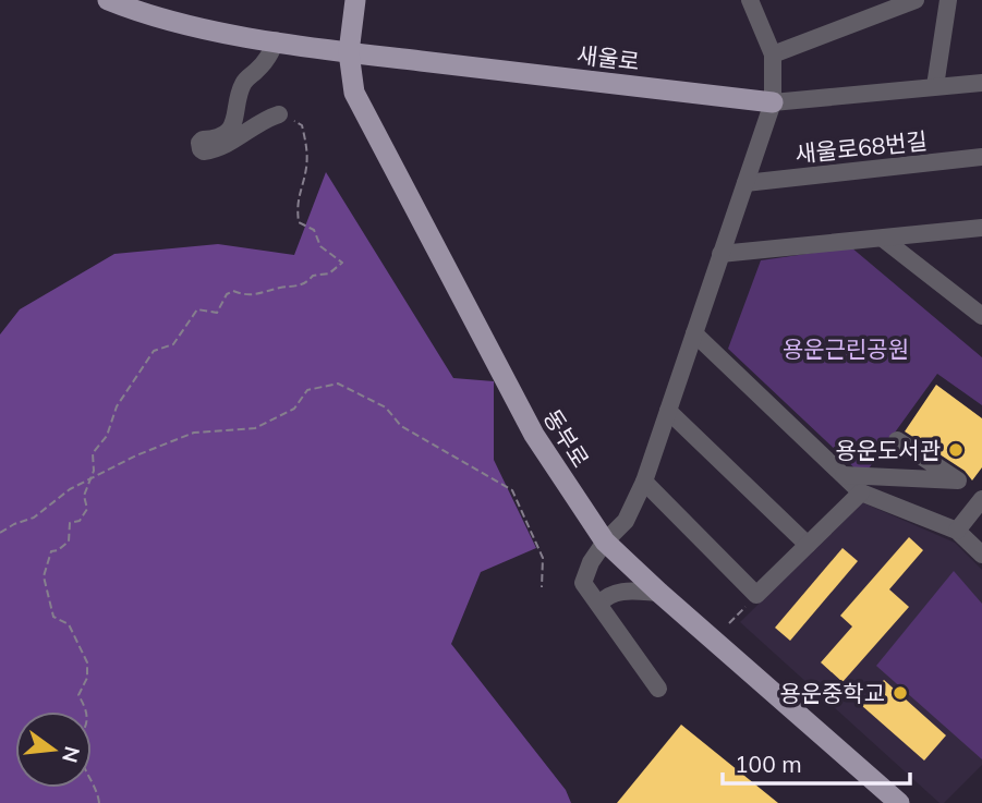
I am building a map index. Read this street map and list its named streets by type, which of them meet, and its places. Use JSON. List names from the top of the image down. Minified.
{"streets":{"main road":["새울로","동부로"],"street":["새울로68번길"]},"crossings":[["새울로","새울로68번길"],["새울로","동부로"],["새울로68번길","동부로"]],"parks":["용운근린공원"],"places":["용운도서관","용운중학교"],"scale_bar":"100 m","north":"right"}
